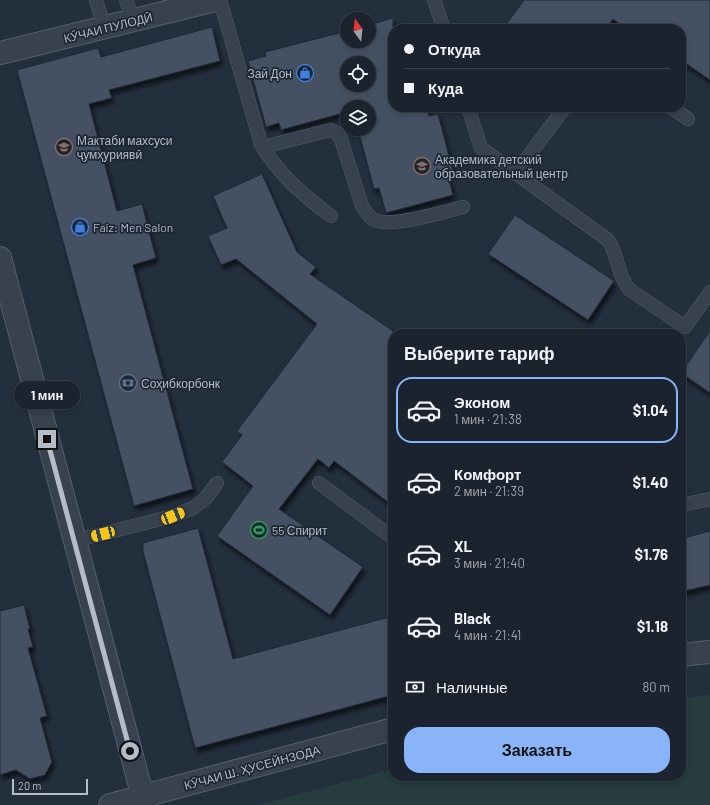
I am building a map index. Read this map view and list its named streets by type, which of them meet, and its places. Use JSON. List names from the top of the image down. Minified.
{"streets":{"street":["КӮЧАИ ПУЛОДӢ","КӮЧАИ Ш. ҲУСЕЙНЗОДА"]},"places":{"shop":["Зай Дон","Faiz: Men Salon"],"school or university":["Мактаби махсуси ҷумҳуриявӣ","Академика детский образовательный центр"],"bank":["Соҳибкорбонк"],"sports":["55 Спирит"]},"scale_bar":"20 m","north":"top","page":{"banner":["Откуда","Куда"],"heading":"Выберите тариф","list":[{"name":"Эконом","note":"1 мин · 21:38","value":"$1.04"},{"name":"Комфорт","note":"2 мин · 21:39","value":"$1.40"},{"name":"XL","note":"3 мин · 21:40","value":"$1.76"},{"name":"Black","note":"4 мин · 21:41","value":"$1.18"}],"bubble":"1 мин","pay":["Наличные","80 m"],"buttons":"Заказать","scale":"20 m"}}
